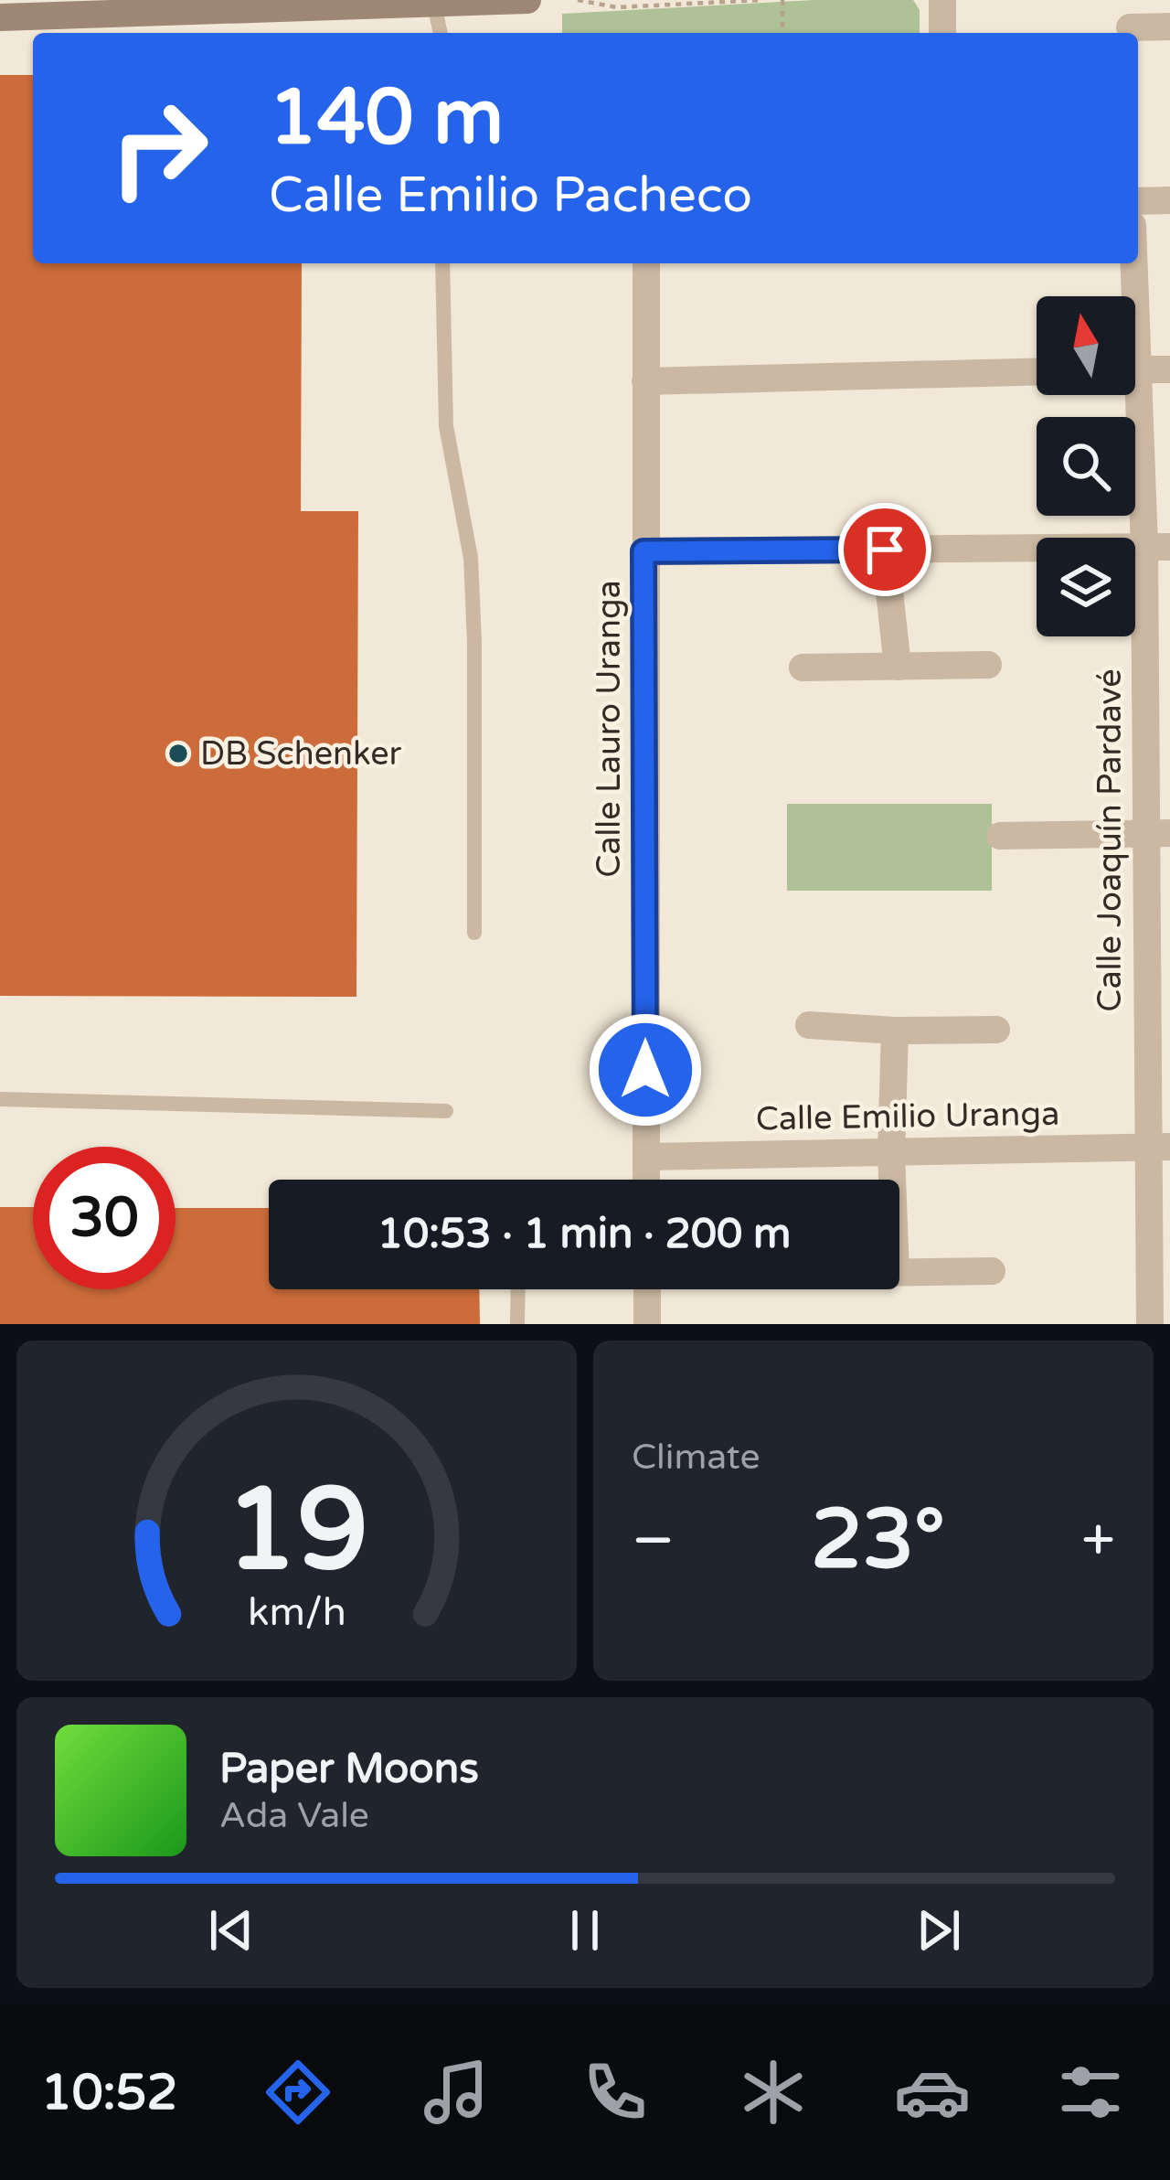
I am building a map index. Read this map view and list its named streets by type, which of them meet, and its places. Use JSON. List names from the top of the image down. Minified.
{"streets":{"street":["Calle Lauro Uranga","Calle Joaquín Pardavé","Calle Emilio Uranga"]},"crossings":[["Calle Lauro Uranga","Calle Emilio Uranga"],["Calle Joaquín Pardavé","Calle Emilio Uranga"]],"places":["DB Schenker"],"north":"top","page":{"turn":["140 m","Calle Emilio Pacheco"],"limit":"30","trip":"10:53 · 1 min · 200 m","tile":"Climate","heat":["−","23°","+"],"song":["Paper Moons","Ada Vale"],"tabs":"10:52","gauge":["19","km/h"]}}
